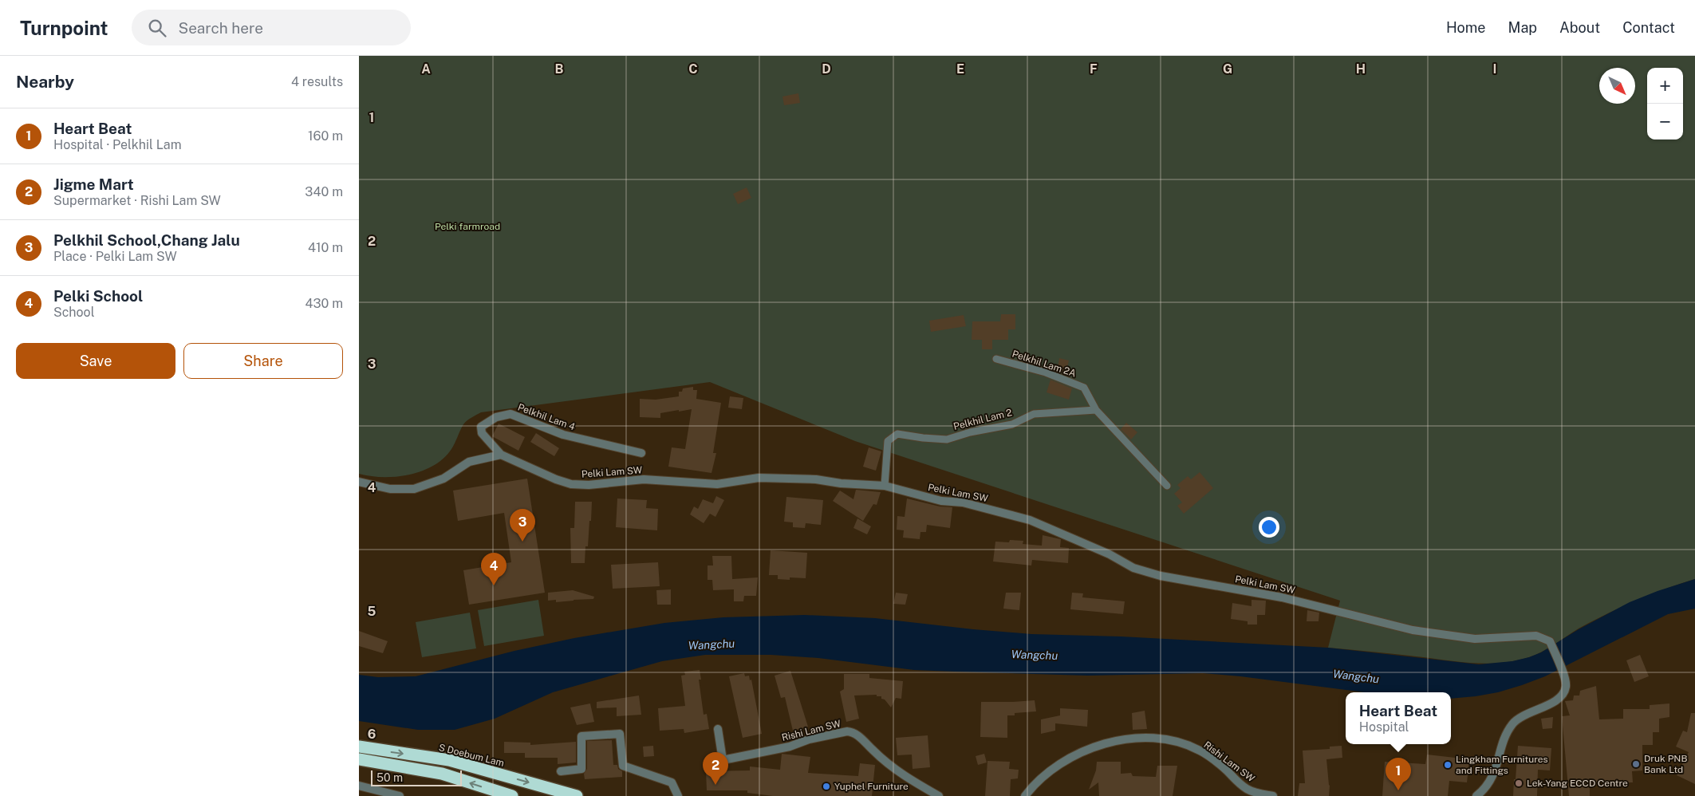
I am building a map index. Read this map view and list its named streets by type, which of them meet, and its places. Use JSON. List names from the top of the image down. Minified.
{"streets":{"highway":["S Doebum Lam"],"street":["Pelkhil Lam 4","Pelki Lam SW","Rishi Lam SW"],"lane":["Pelkhil Lam 2A","Pelkhil Lam 2"]},"crossings":[["Pelkhil Lam 2A","Pelkhil Lam 2"],["Pelkhil Lam 4","Pelki Lam SW"],["Pelkhil Lam 2","Pelki Lam SW"]],"water":["Wangchu"],"parks":["Pelki farmroad"],"places":["Druk PNB Bank Ltd","Lingkham Furnitures and Fittings","Lek-Yang ECCD Centre","Yuphel Furniture"],"scale_bar":"50 m","north":"bottom right","page":{"header":"Turnpoint","search":"Search here","nav":["Home","Map","About","Contact"],"heading":["Nearby","4 results"],"map_buttons":["+","−"],"list":[{"mark":"1","name":"Heart Beat","note":"Hospital · Pelkhil Lam","value":"160 m"},{"mark":"2","name":"Jigme Mart","note":"Supermarket · Rishi Lam SW","value":"340 m"},{"mark":"3","name":"Pelkhil School,Chang Jalu","note":"Place · Pelki Lam SW","value":"410 m"},{"mark":"4","name":"Pelki School","note":"School","value":"430 m"}],"buttons":["Save","Share"],"pins":["3","4","2","1"],"popup":["Heart Beat","Hospital"],"scale":"50 m"},"grid":{"columns":["A","B","C","D","E","F","G","H","I"],"rows":["1","2","3","4","5","6"]}}
